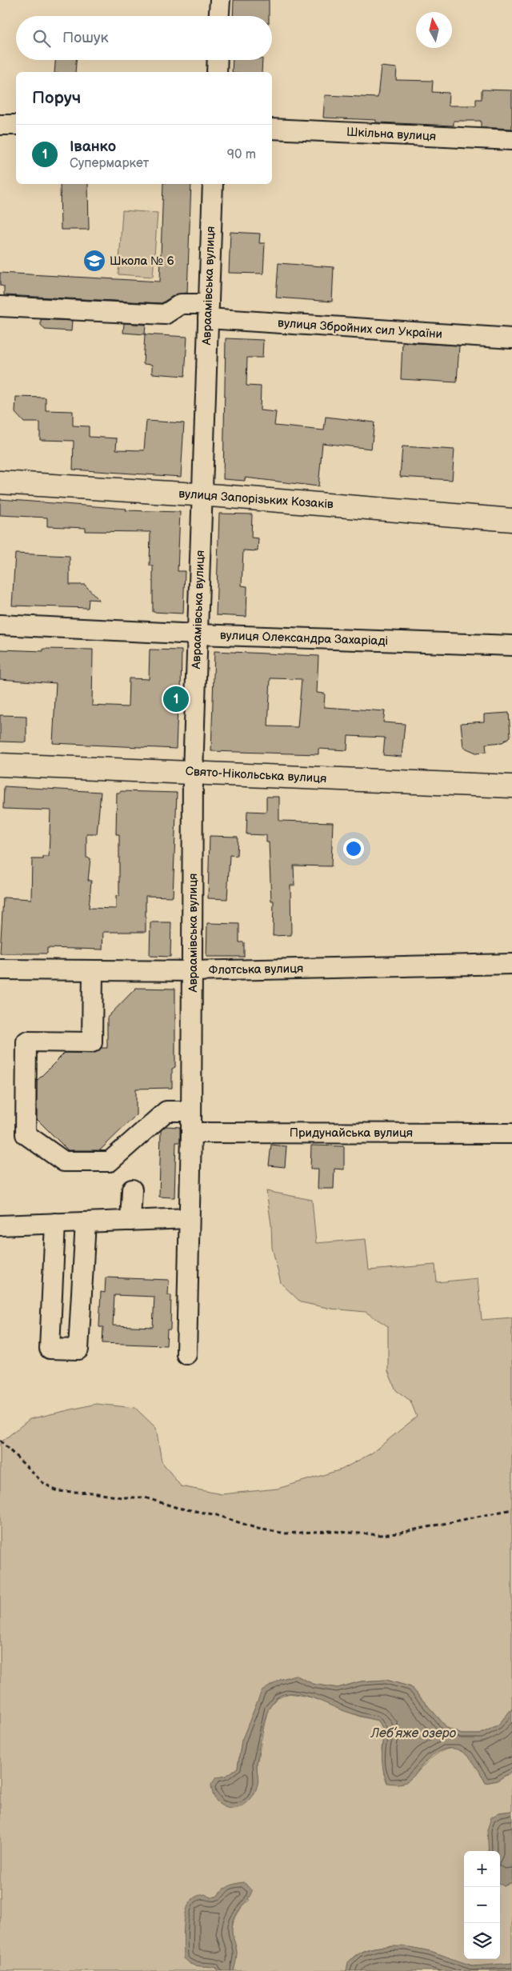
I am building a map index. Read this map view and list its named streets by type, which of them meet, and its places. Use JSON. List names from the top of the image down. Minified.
{"streets":{"main road":["вулиця Запорізьких Козаків","Свято-Нікольська вулиця"],"street":["Шкільна вулиця","Авраамівська вулиця","вулиця Збройних сил України","вулиця Олександра Захаріаді","Флотська вулиця","Придунайська вулиця"]},"crossings":[["Авраамівська вулиця","вулиця Збройних сил України"],["Авраамівська вулиця","вулиця Запорізьких Козаків"],["Авраамівська вулиця","вулиця Олександра Захаріаді"],["Авраамівська вулиця","Свято-Нікольська вулиця"],["Авраамівська вулиця","Флотська вулиця"],["Авраамівська вулиця","Придунайська вулиця"]],"water":["Леб’яже озеро"],"places":{"school or university":["Школа № 6"]},"north":"top","page":{"search":"Пошук","heading":"Поруч","list":[{"mark":"1","name":"Іванко","note":"Супермаркет","value":"90 m"}],"pins":"1","map_buttons":["+","−"]}}
